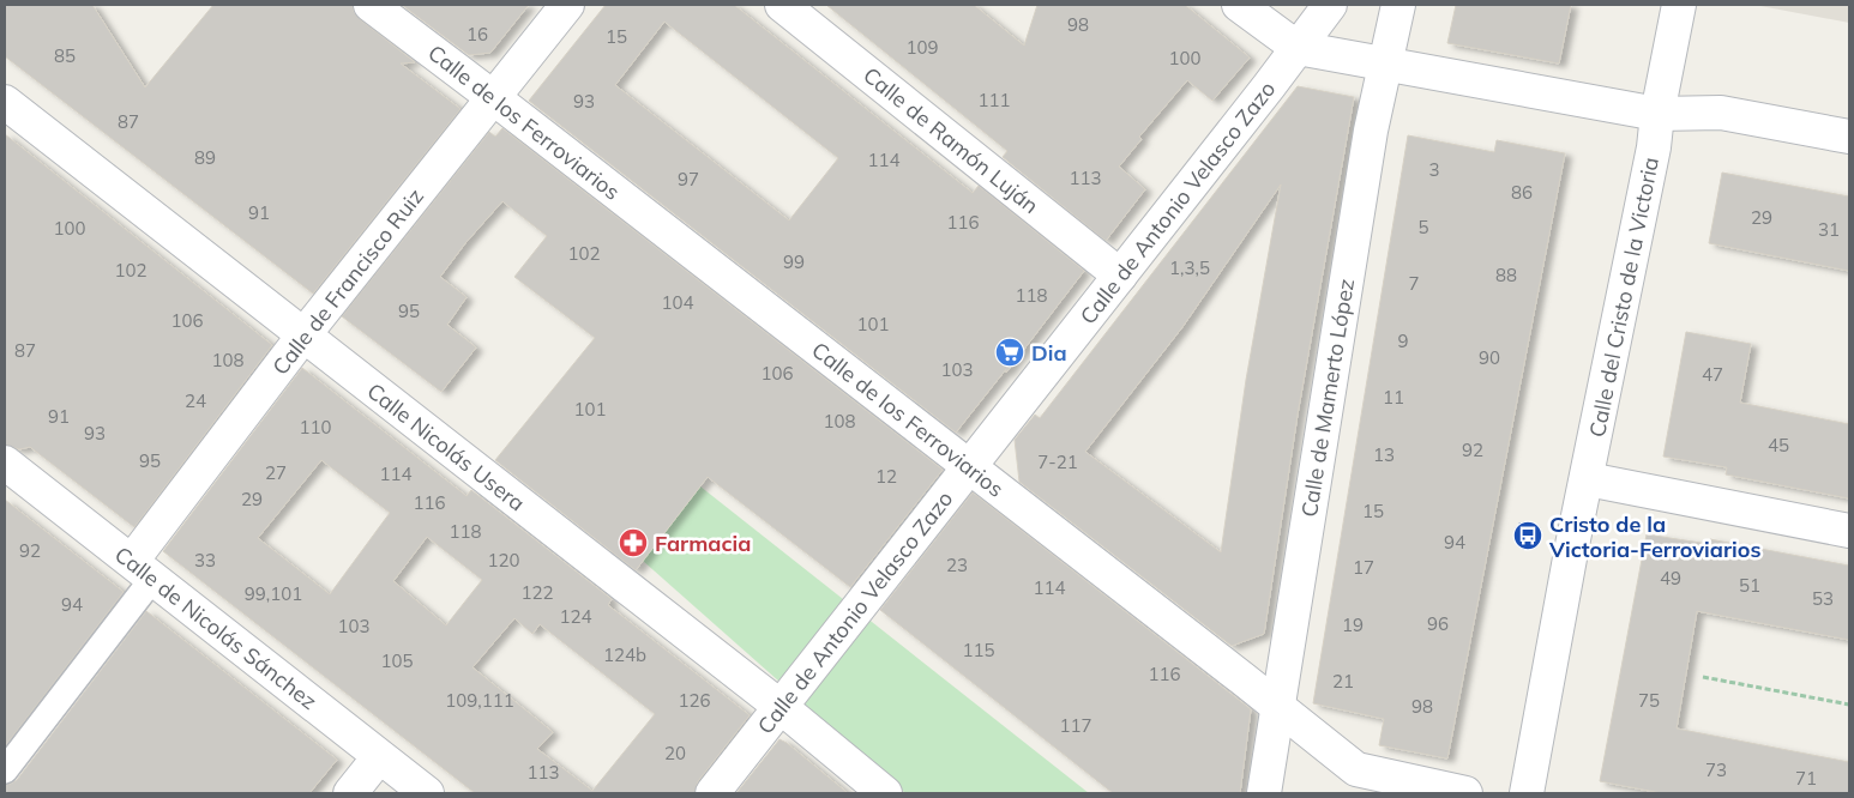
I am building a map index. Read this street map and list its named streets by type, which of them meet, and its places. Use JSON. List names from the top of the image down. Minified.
{"streets":{"street":["Calle de los Ferroviarios","Calle de Ramón Luján","Calle de Antonio Velasco Zazo","Calle de Francisco Ruiz","Calle del Cristo de la Victoria","Calle de Mamerto López","Calle Nicolás Usera","Calle de Nicolás Sánchez"]},"crossings":[["Calle de los Ferroviarios","Calle de Antonio Velasco Zazo"],["Calle de los Ferroviarios","Calle de Francisco Ruiz"],["Calle de los Ferroviarios","Calle de Mamerto López"],["Calle de Ramón Luján","Calle de Antonio Velasco Zazo"],["Calle de Antonio Velasco Zazo","Calle Nicolás Usera"],["Calle de Francisco Ruiz","Calle Nicolás Usera"],["Calle de Francisco Ruiz","Calle de Nicolás Sánchez"]],"places":{"supermarket":["Dia"],"bus stop":["Cristo de la Victoria-Ferroviarios"],"pharmacy":["Farmacia"]},"house_numbers":["98","16","15","109","85","100","111","93","87","89","114","3","113","97","86","91","29","116","5","100","31","102","99","1,3,5","102","88","7","118","104","95","106","101","9","87","90","108","103","106","47","11","24","101","91","108","110","93","45","92","13","95","7-21","27","114","12","29","116","15","118","94","92","33","120","23","17","49","51","114","122","99,101","53","94","124","96","19","103","115","124b","105","116","21","109,111","126","75","98","117","20","73","113","71"]}
